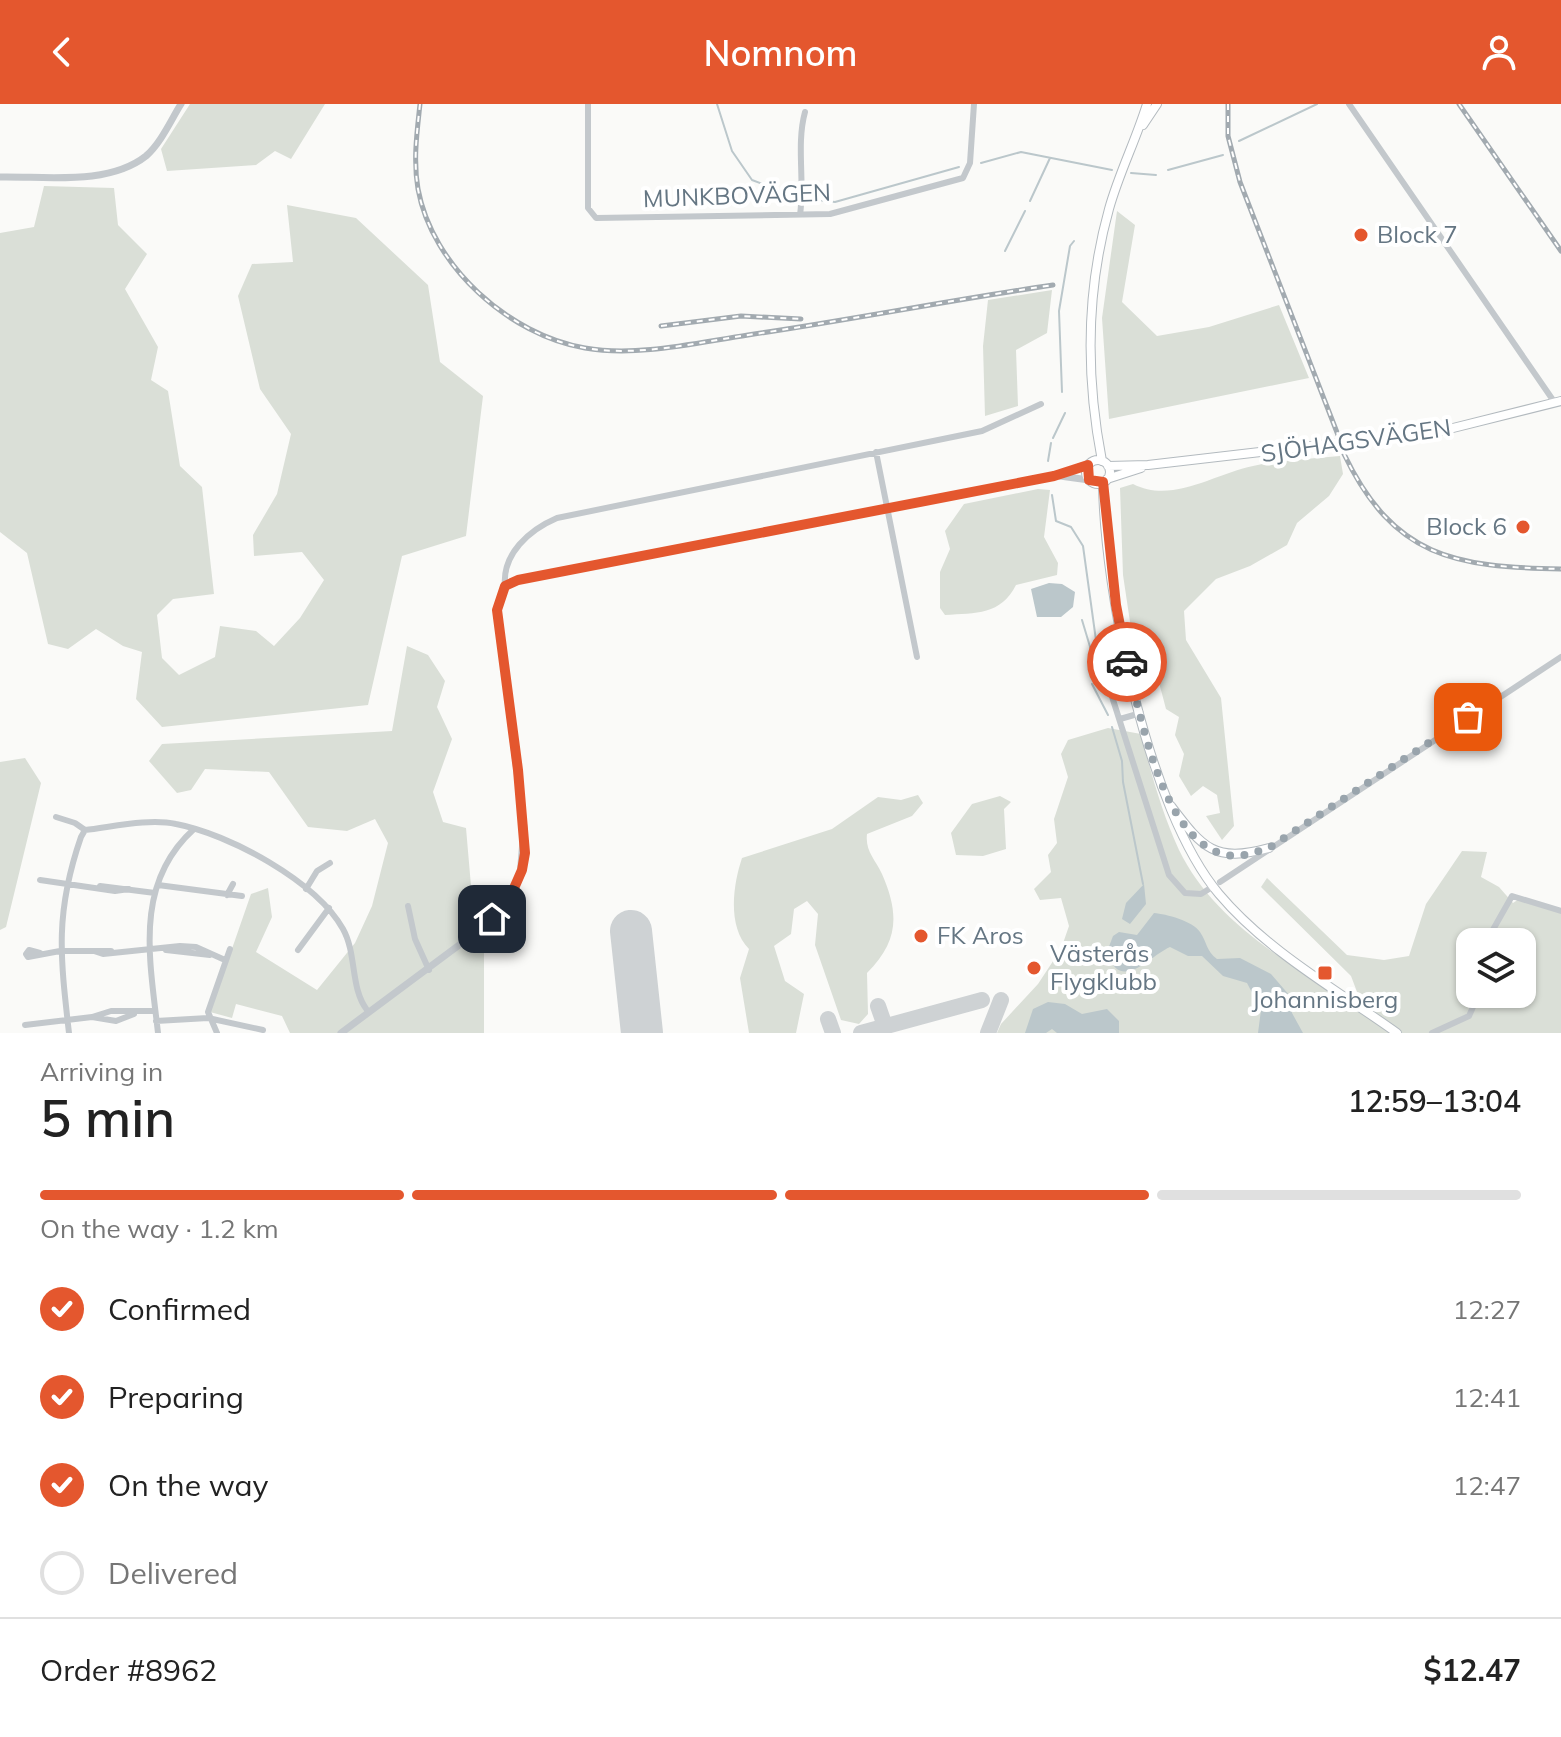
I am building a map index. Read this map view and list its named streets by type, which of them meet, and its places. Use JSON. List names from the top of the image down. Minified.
{"streets":{"main road":["SJÖHAGSVÄGEN"],"street":["MUNKBOVÄGEN"]},"places":{"other":["Block 7","Block 6","FK Aros","Västerås Flygklubb"],"transit":["Johannisberg"]},"page":{"header":"Nomnom","heading":["5 min","Arriving in","12:59–13:04"],"panel":["Order #8962","$12.47"],"bar":"On the way · 1.2 km","list":[["Confirmed","12:27"],["Preparing","12:41"],["On the way","12:47"],"Delivered"]}}
